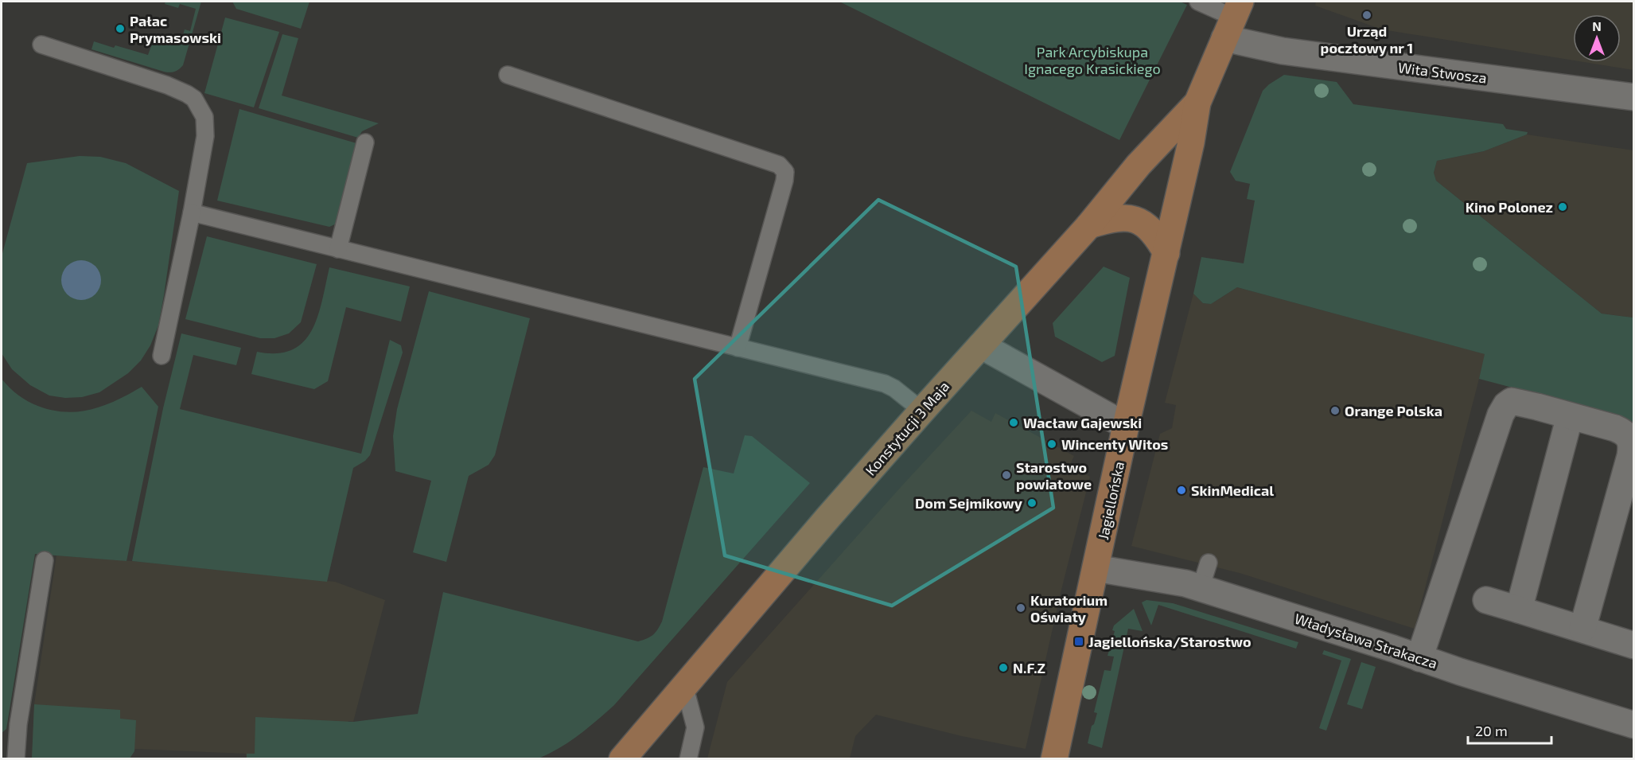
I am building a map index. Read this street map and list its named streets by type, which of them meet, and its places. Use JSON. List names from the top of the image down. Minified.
{"streets":{"street":["Wita Stwosza","Konstytucji 3 Maja","Jagiellońska","Władysława Strakacza"]},"crossings":[["Konstytucji 3 Maja","Jagiellońska"],["Jagiellońska","Władysława Strakacza"]],"parks":["Park Arcybiskupa Ignacego Krasickiego"],"places":{"other":["Urząd pocztowy nr 1","Pałac Prymasowski","Kino Polonez","Orange Polska","Wacław Gajewski","Wincenty Witos","Starostwo powiatowe","SkinMedical","Dom Sejmikowy","Kuratorium Oświaty","N.F.Z"],"transit":["Jagiellońska/Starostwo"]},"scale_bar":"20 m","north":"top"}
